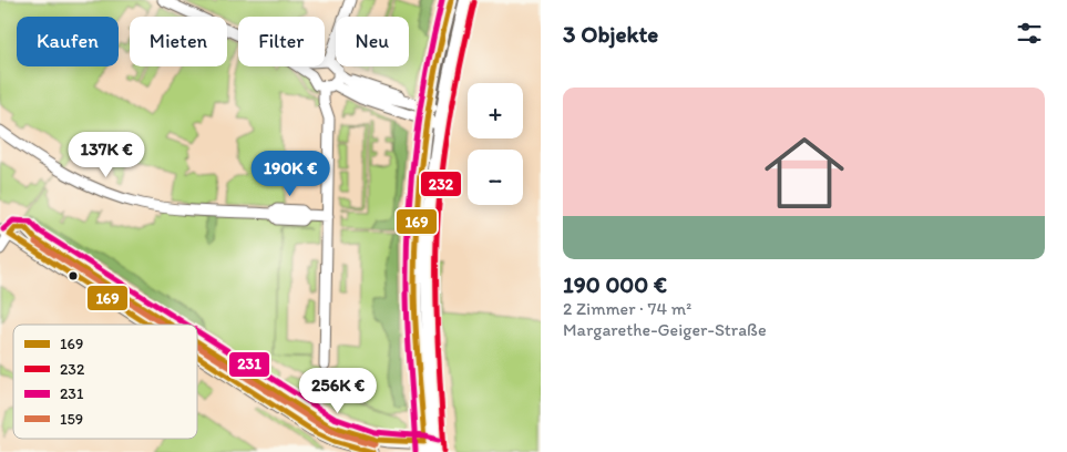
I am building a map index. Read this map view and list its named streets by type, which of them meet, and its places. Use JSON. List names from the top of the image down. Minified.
{"lines":["transit line 169","transit line 231","transit line 232","transit line 159"],"legend":["169","232","231","159"],"page":{"heading":"3 Objekte","chip":["Kaufen","Mieten","Filter","Neu"],"list":[{"name":"190 000 €","note":"2 Zimmer · 74 m² · Margarethe-Geiger-Straße"}],"map_buttons":["+","−"],"price":["137K €","190K €","256K €"]}}
